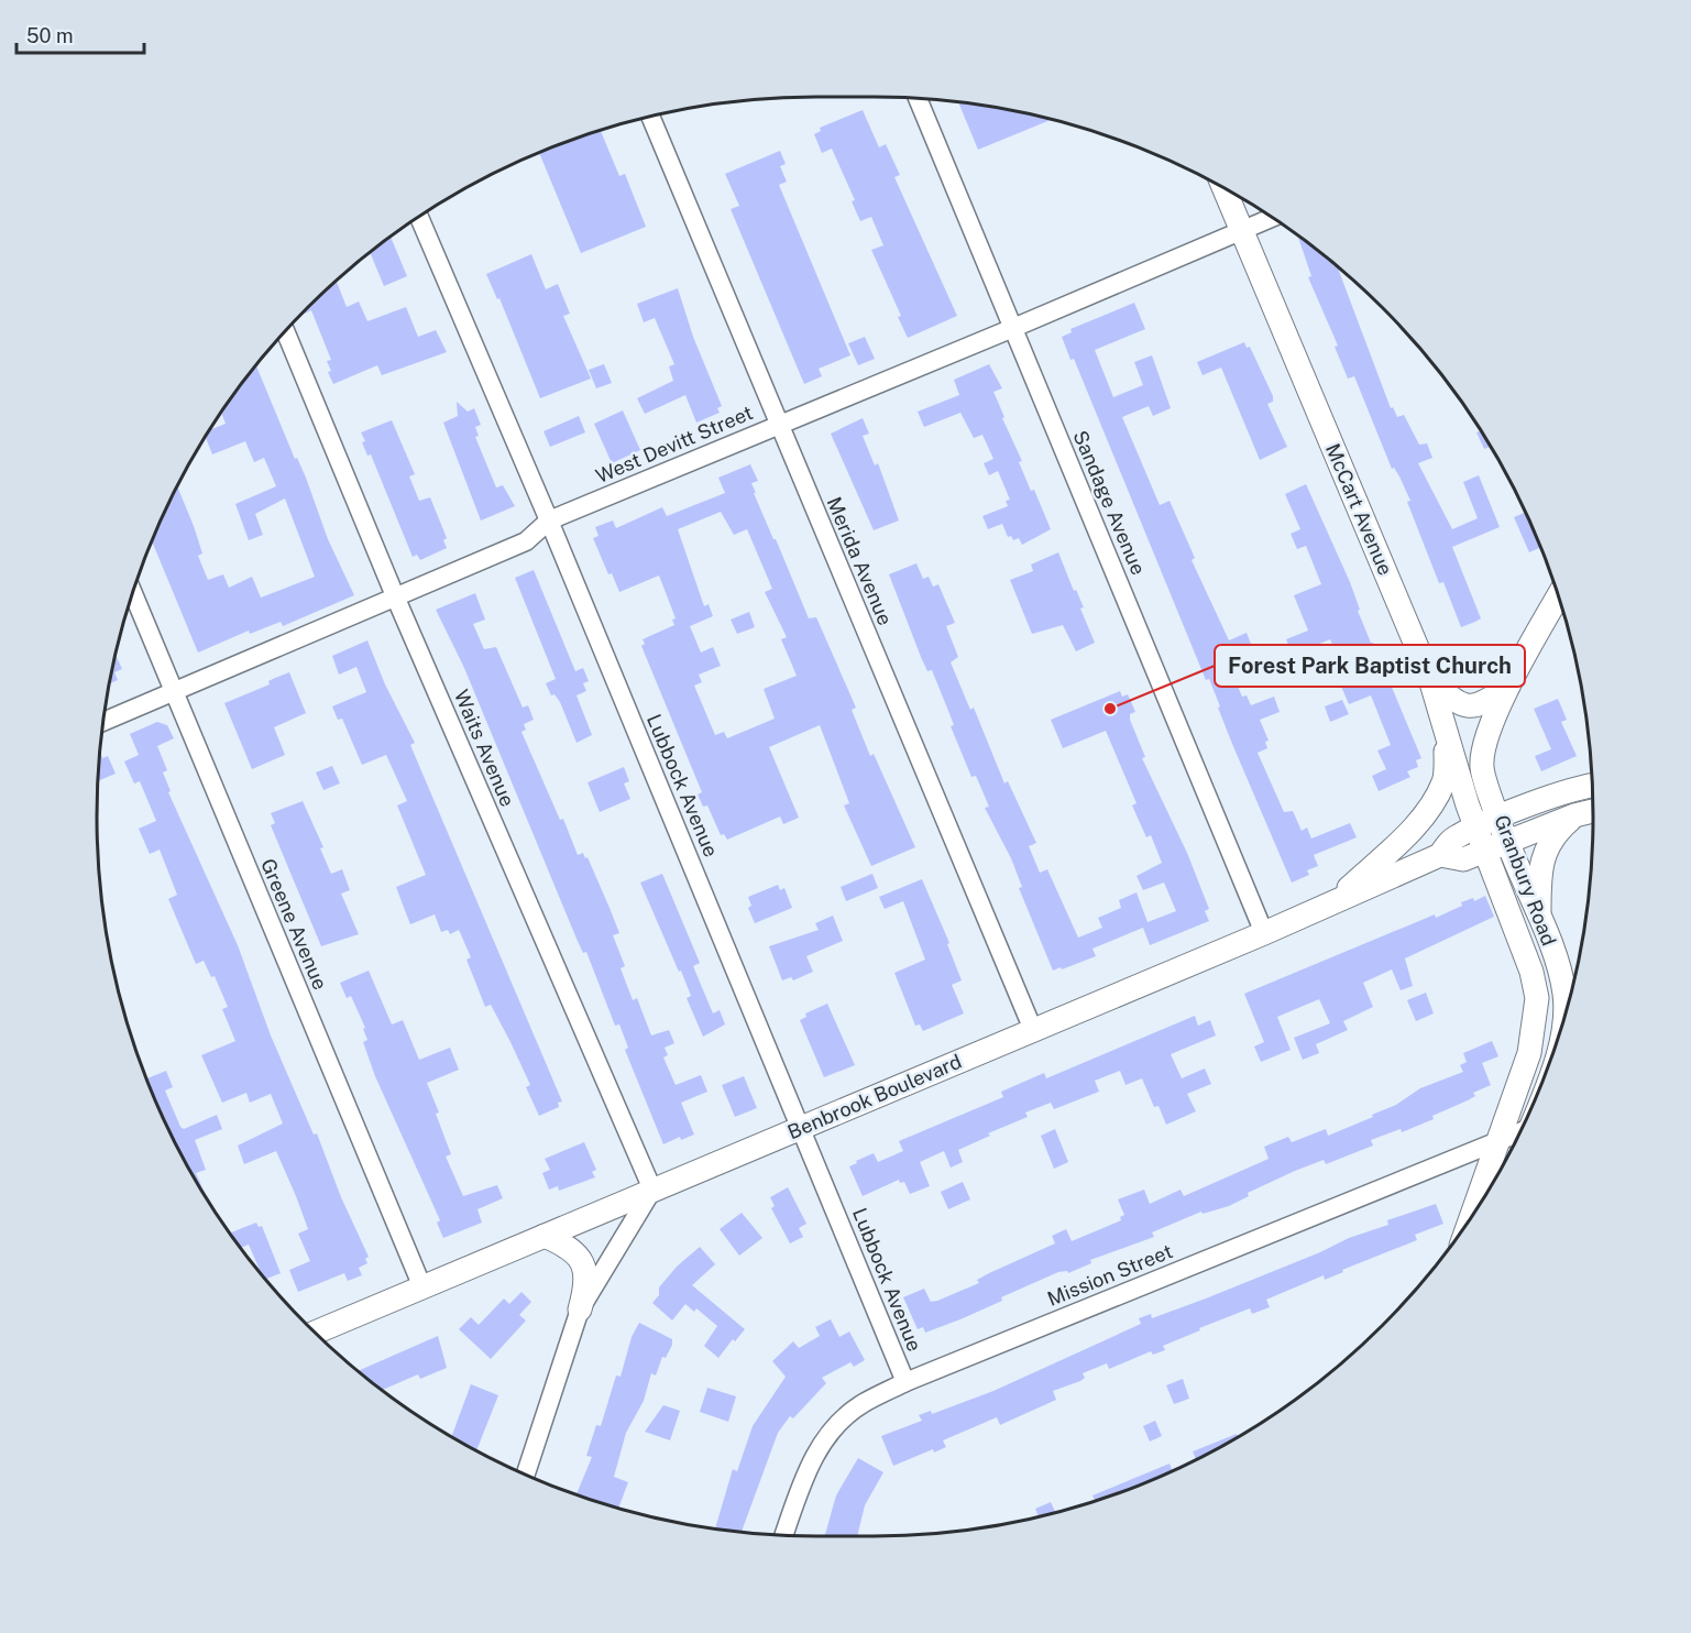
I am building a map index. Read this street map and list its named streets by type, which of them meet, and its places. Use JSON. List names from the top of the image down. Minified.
{"streets":{"street":["West Devitt Street","Sandage Avenue","McCart Avenue","Merida Avenue","Waits Avenue","Lubbock Avenue","Granbury Road","Greene Avenue","Benbrook Boulevard","Mission Street"]},"crossings":[["West Devitt Street","Sandage Avenue"],["West Devitt Street","McCart Avenue"],["West Devitt Street","Merida Avenue"],["West Devitt Street","Waits Avenue"],["West Devitt Street","Lubbock Avenue"],["West Devitt Street","Greene Avenue"],["Sandage Avenue","Benbrook Boulevard"],["McCart Avenue","Granbury Road"],["McCart Avenue","Benbrook Boulevard"],["Merida Avenue","Benbrook Boulevard"],["Waits Avenue","Benbrook Boulevard"],["Lubbock Avenue","Benbrook Boulevard"],["Lubbock Avenue","Mission Street"],["Granbury Road","Benbrook Boulevard"],["Granbury Road","Mission Street"],["Greene Avenue","Benbrook Boulevard"]],"places":["Forest Park Baptist Church"],"scale_bar":"50 m"}
